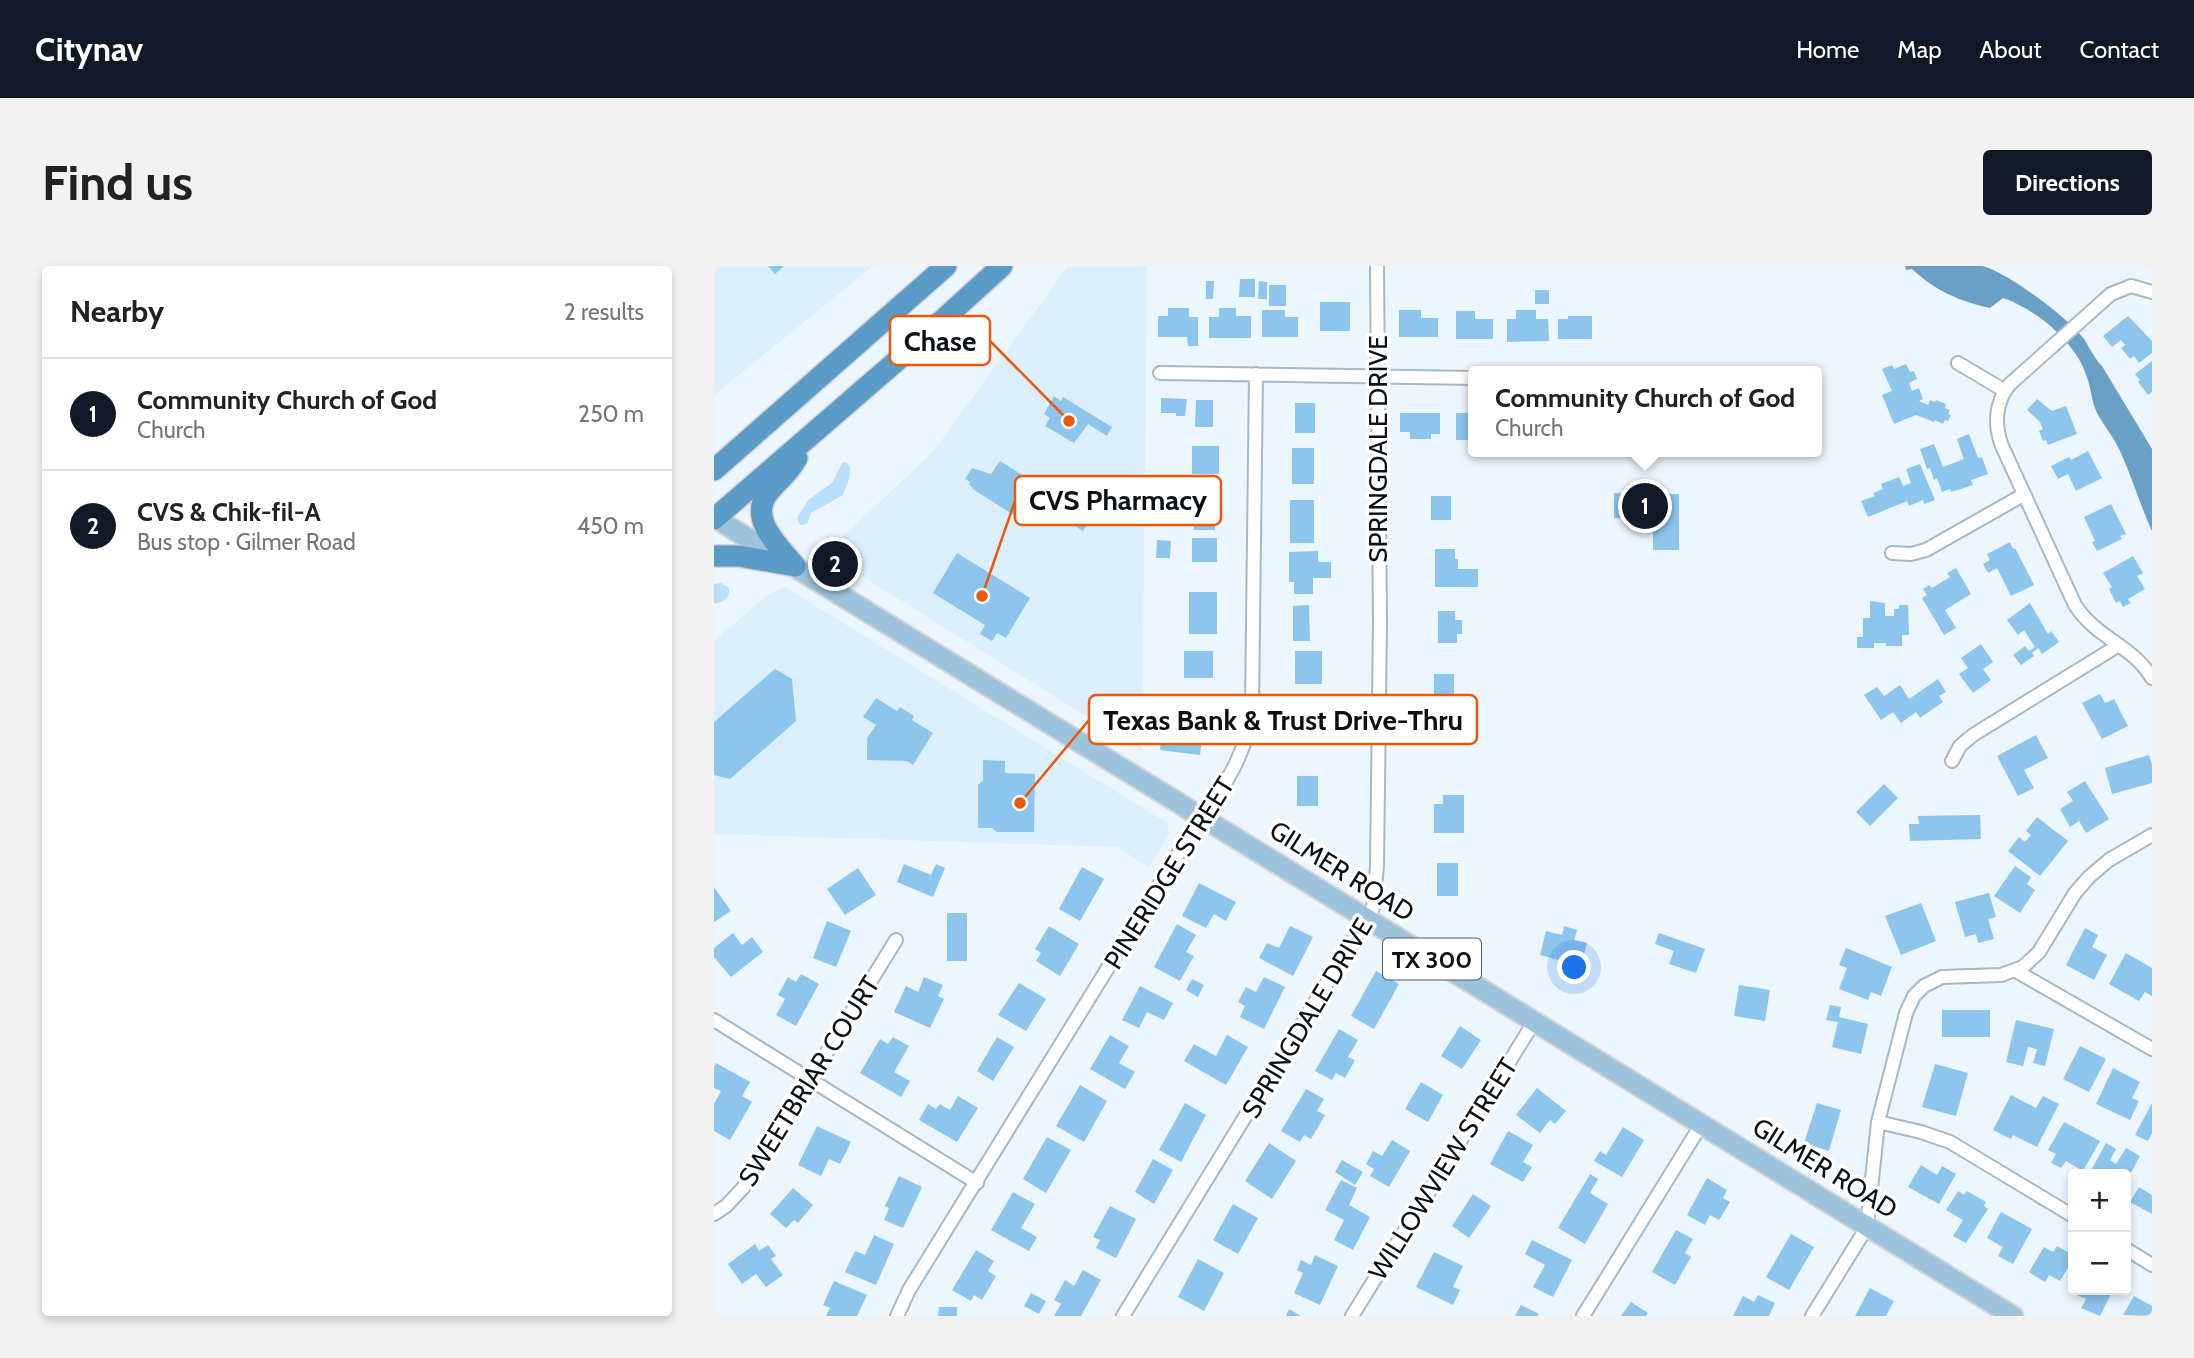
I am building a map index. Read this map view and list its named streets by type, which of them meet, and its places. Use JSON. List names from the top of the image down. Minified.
{"streets":{"main road":["GILMER ROAD","TX 300"],"street":["SPRINGDALE DRIVE","PINERIDGE STREET","SWEETBRIAR COURT","WILLOWVIEW STREET"]},"crossings":[["SPRINGDALE DRIVE","GILMER ROAD"],["GILMER ROAD","PINERIDGE STREET"],["GILMER ROAD","WILLOWVIEW STREET"]],"places":["Chase","CVS Pharmacy","Texas Bank & Trust Drive-Thru"],"page":{"header":"Citynav","nav":["Home","Map","About","Contact"],"buttons":"Directions","title":"Find us","heading":["Nearby","2 results"],"list":[{"mark":"1","name":"Community Church of God","note":"Church","value":"250 m"},{"mark":"2","name":"CVS & Chik-fil-A","note":"Bus stop · Gilmer Road","value":"450 m"}],"popup":["Community Church of God","Church"],"pins":["1","2"],"map_buttons":["+","−"]}}
